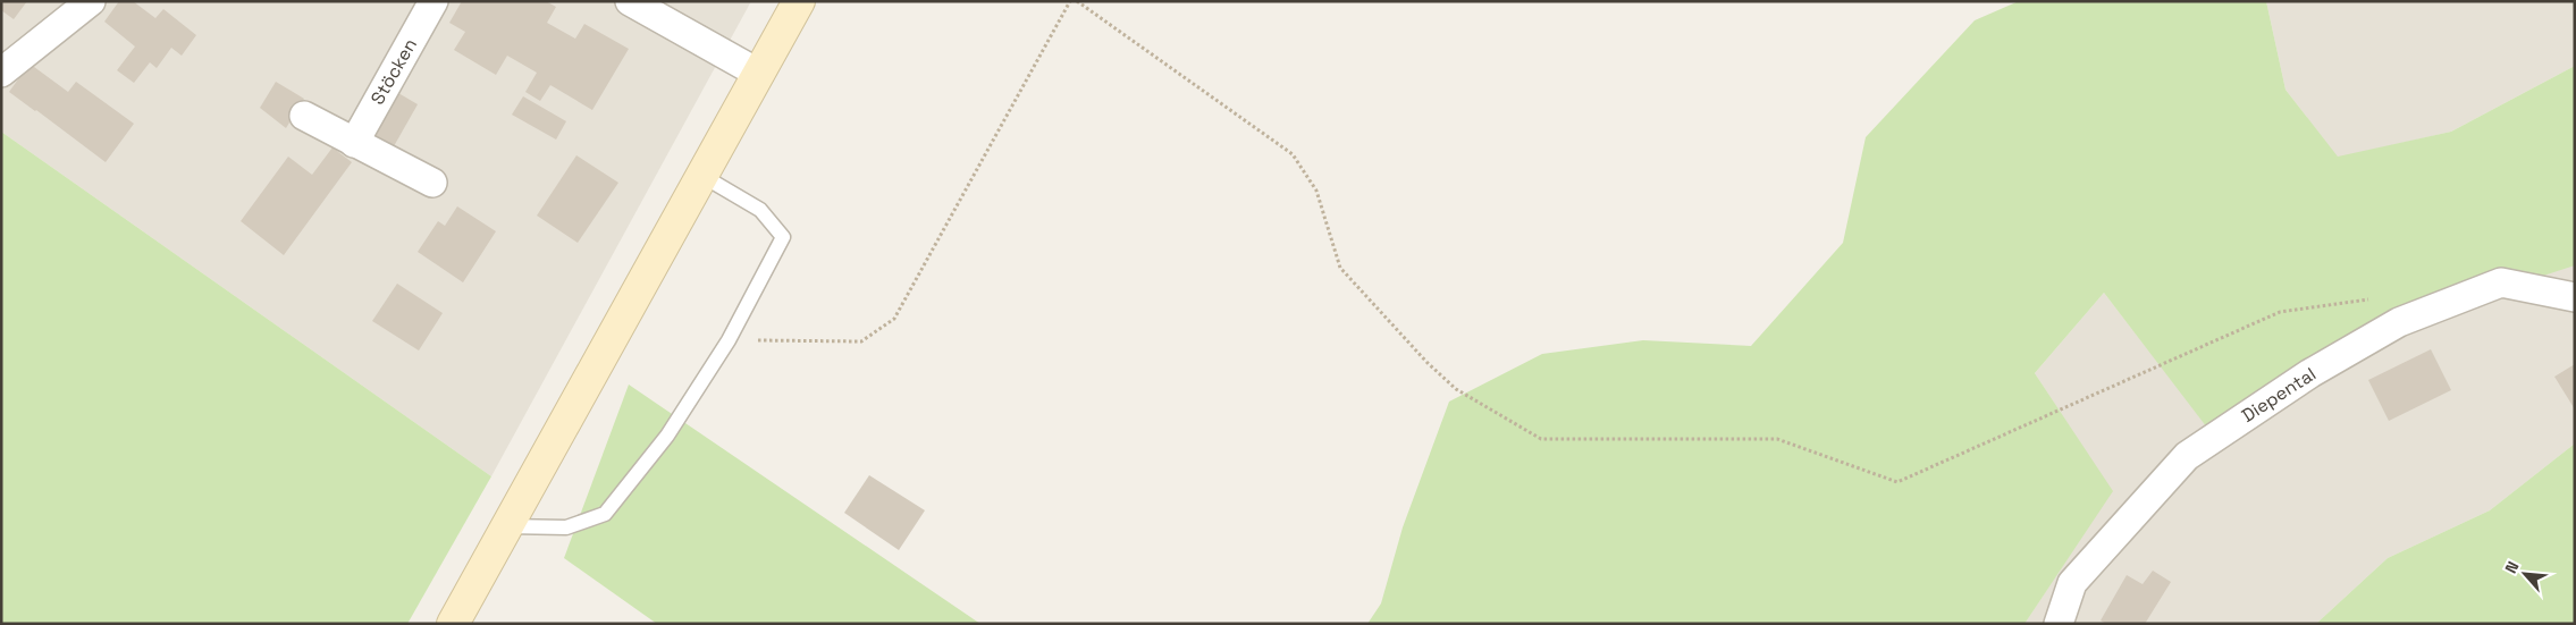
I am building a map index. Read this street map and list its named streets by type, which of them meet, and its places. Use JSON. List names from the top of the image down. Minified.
{"streets":{"street":["Stöcken","Diepental"]},"north":"top left"}
